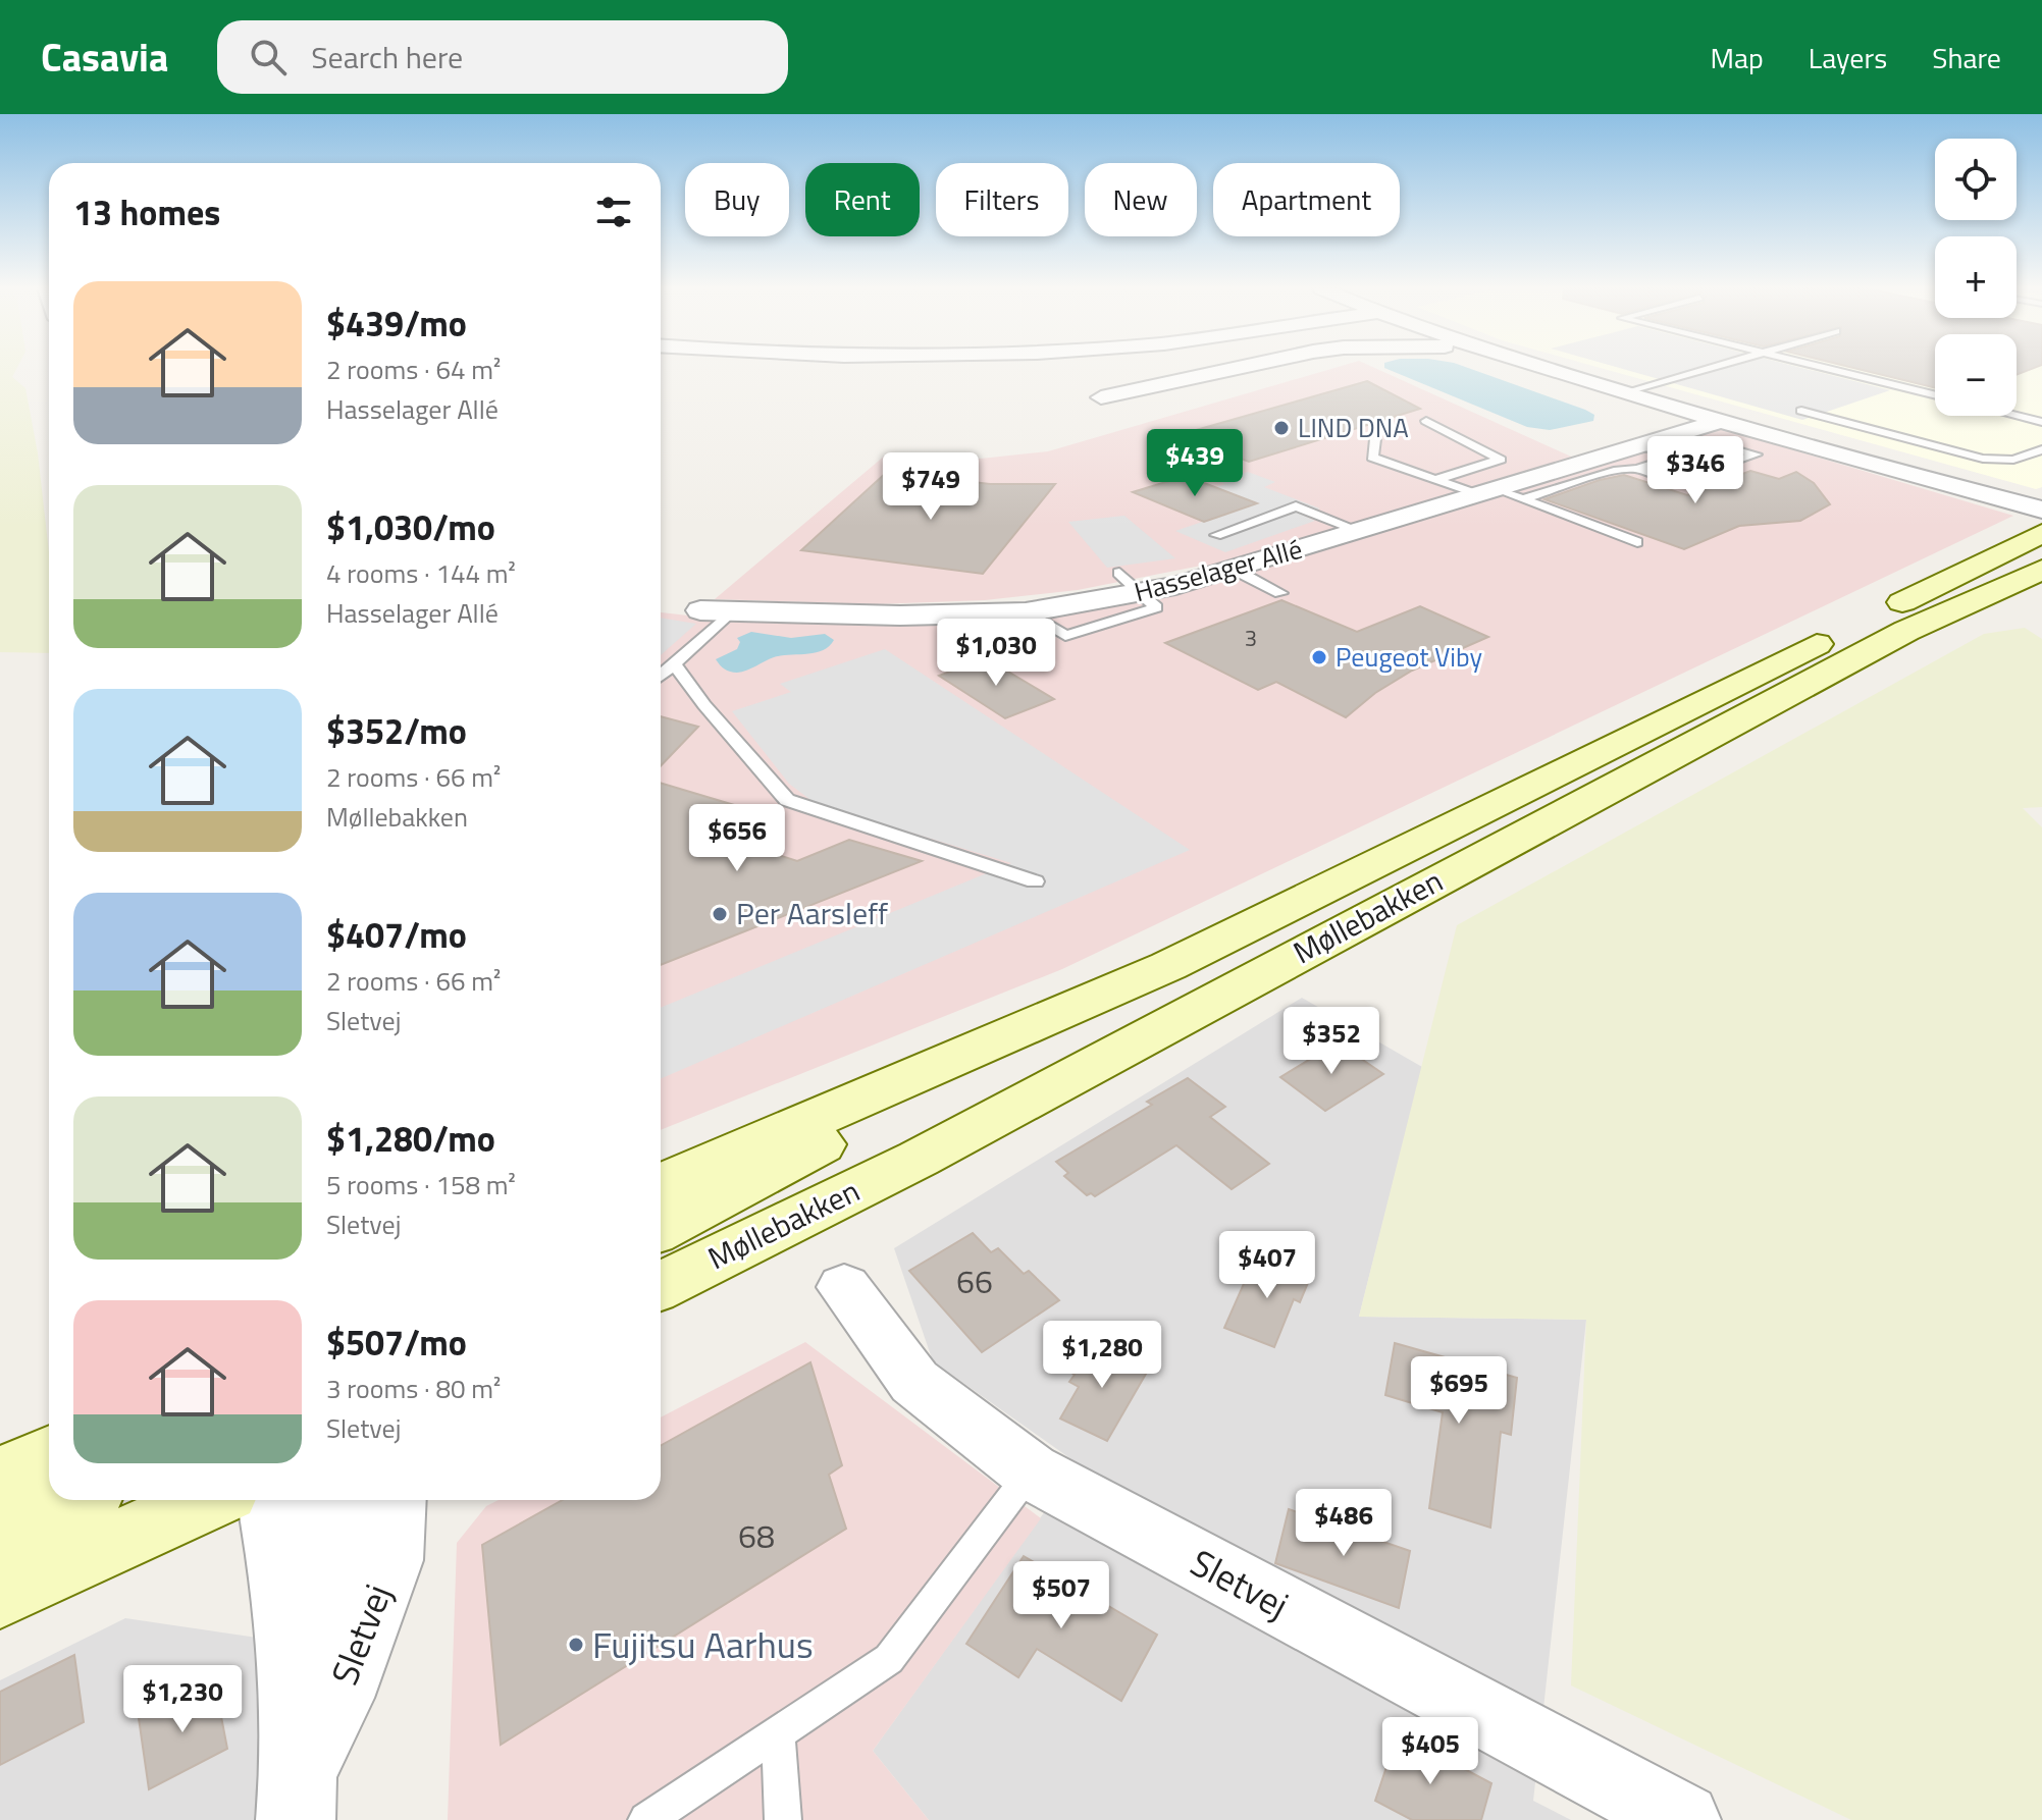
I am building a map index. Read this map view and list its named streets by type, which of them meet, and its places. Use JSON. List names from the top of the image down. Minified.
{"streets":{"main road":["Møllebakken"],"street":["Hasselager Allé","Sletvej"]},"places":["LIND DNA","Peugeot Viby","Per Aarsleff","Fujitsu Aarhus"],"house_numbers":["3","66","68"],"page":{"header":"Casavia","search":"Search here","nav":["Map","Layers","Share"],"map_buttons":["+","−"],"chip":["Buy","Rent","Filters","New","Apartment"],"heading":"13 homes","list":[{"name":"$439/mo","note":"2 rooms · 64 m² · Hasselager Allé"},{"name":"$1,030/mo","note":"4 rooms · 144 m² · Hasselager Allé"},{"name":"$352/mo","note":"2 rooms · 66 m² · Møllebakken"},{"name":"$407/mo","note":"2 rooms · 66 m² · Sletvej"},{"name":"$1,280/mo","note":"5 rooms · 158 m² · Sletvej"},{"name":"$507/mo","note":"3 rooms · 80 m² · Sletvej"}],"price":["$439","$346","$749","$1,030","$656","$352","$407","$1,280","$695","$486","$507","$1,230","$405"]}}
